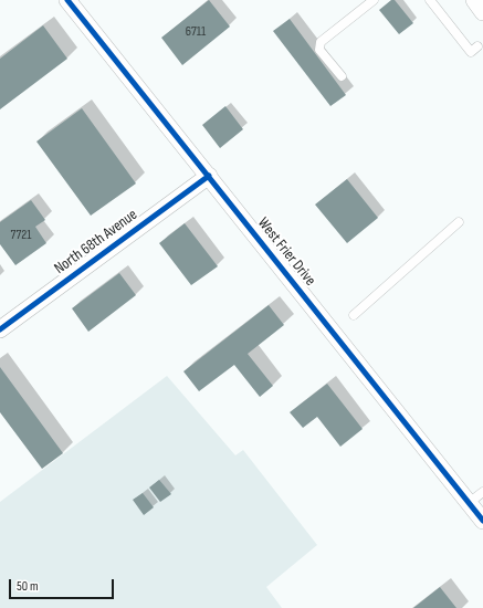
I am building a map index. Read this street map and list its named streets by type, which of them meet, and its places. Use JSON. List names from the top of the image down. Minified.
{"streets":{"street":["North 68th Avenue","West Frier Drive"]},"crossings":[["North 68th Avenue","West Frier Drive"]],"house_numbers":["6711","7721"],"scale_bar":"50 m"}
